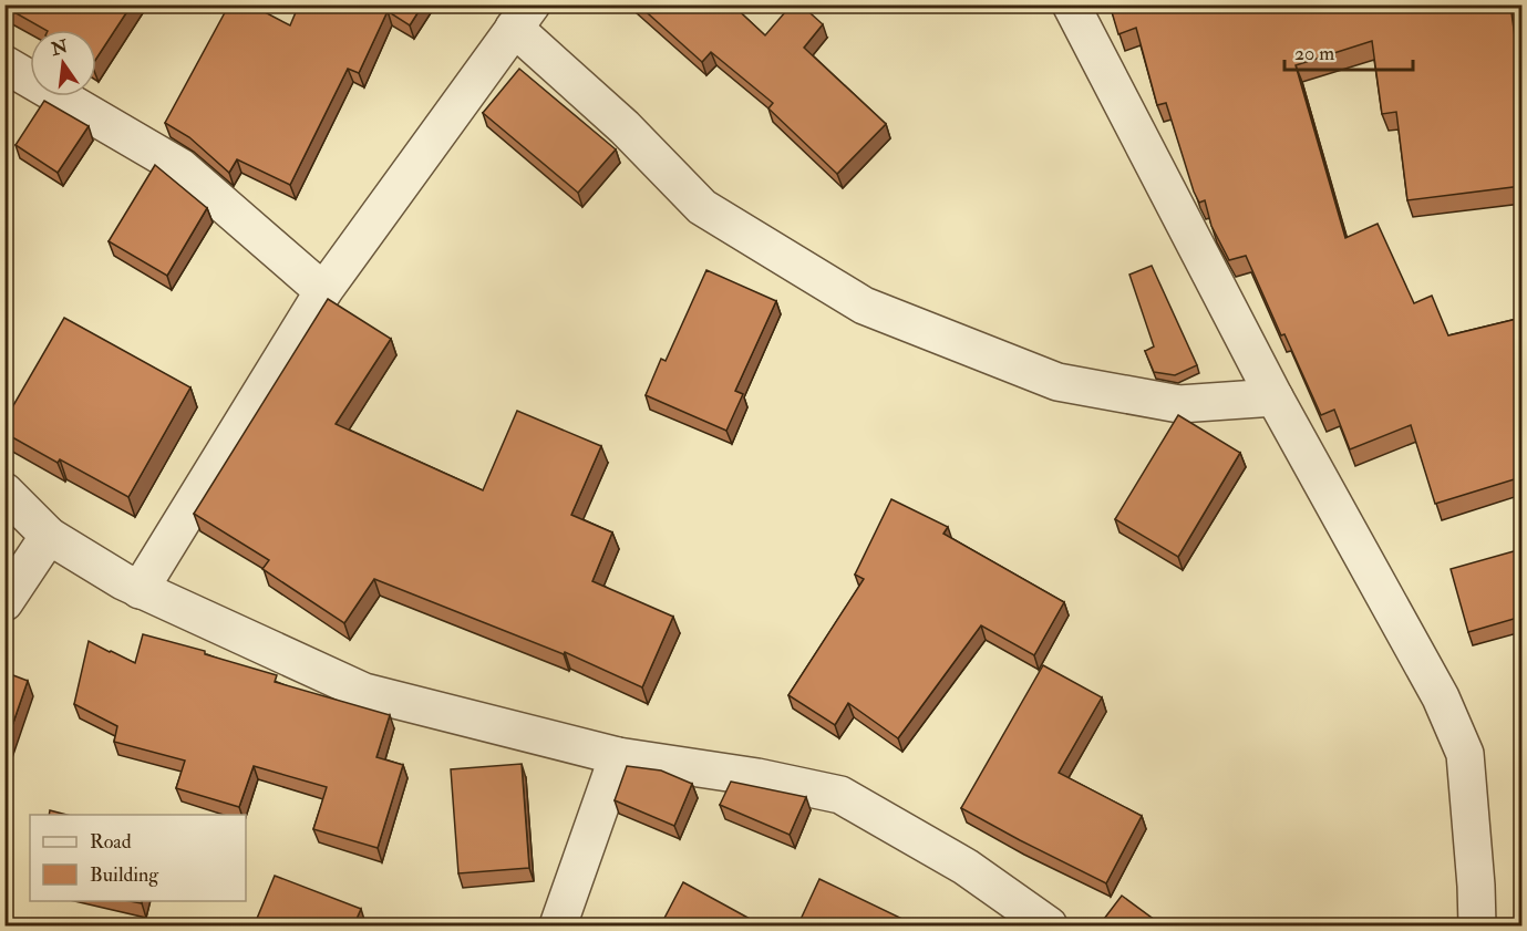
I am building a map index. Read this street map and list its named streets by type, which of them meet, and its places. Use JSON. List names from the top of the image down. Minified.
{"legend":["Road","Building"],"scale_bar":"20 m","north":"top"}
